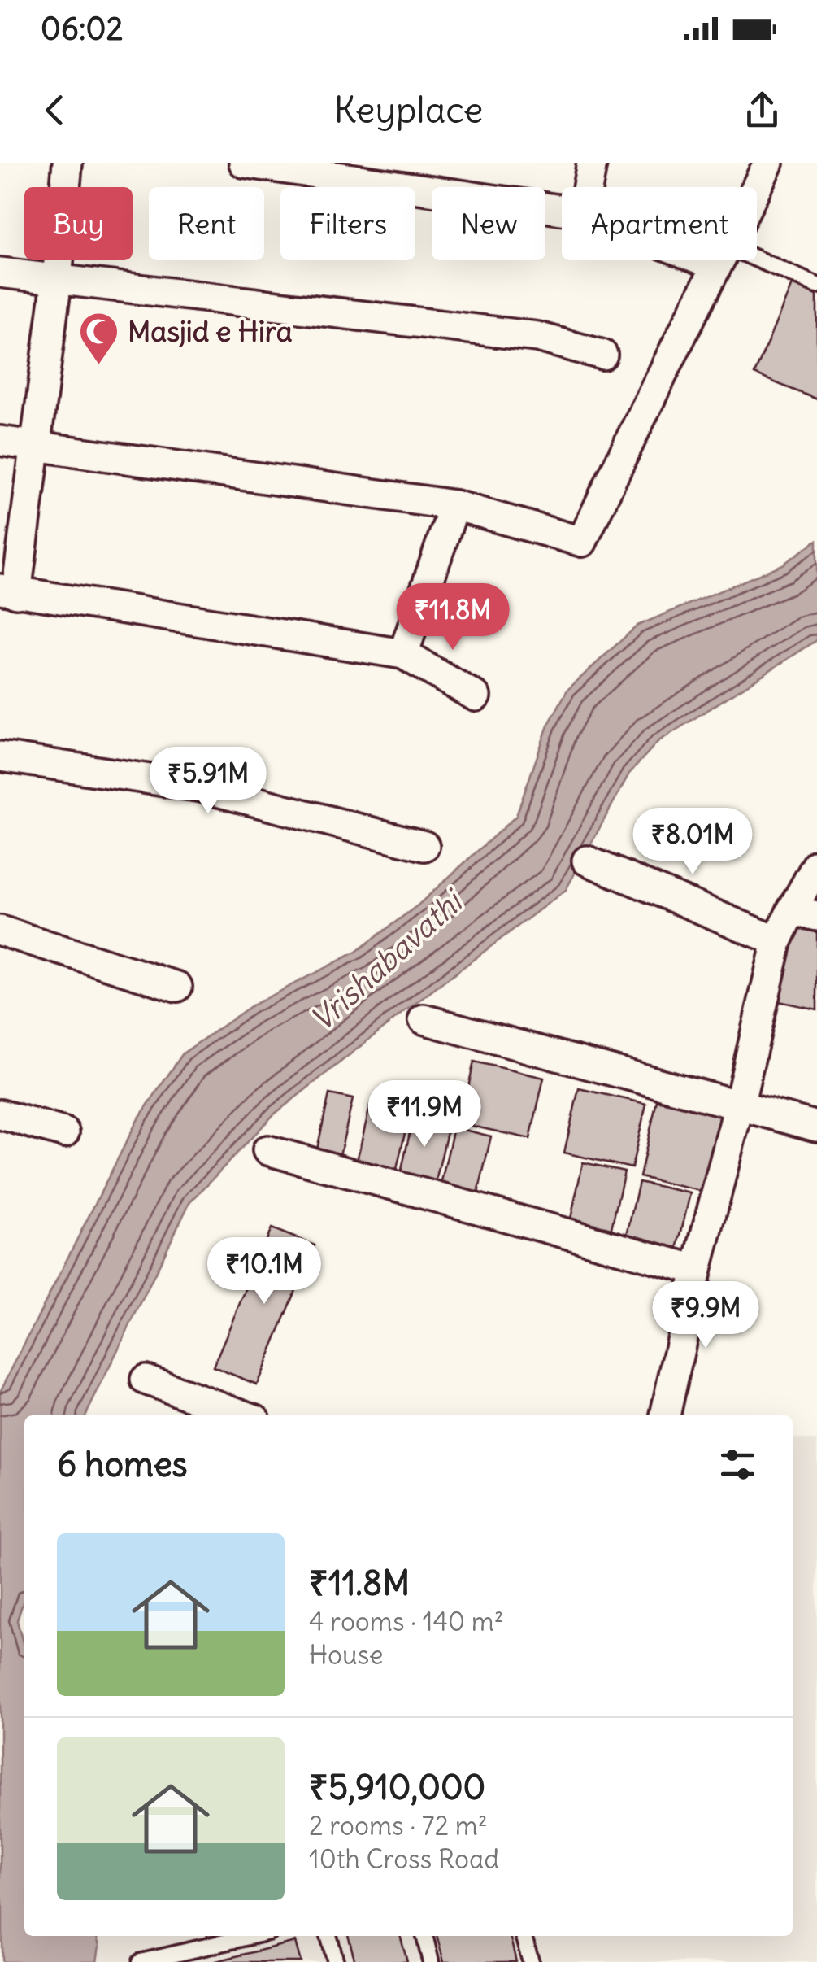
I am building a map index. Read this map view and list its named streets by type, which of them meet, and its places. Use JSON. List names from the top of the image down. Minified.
{"water":["Vrishabavathi"],"places":{"mosque":["Masjid e Hira"]},"page":{"status":"06:02","header":"Keyplace","chip":["Buy","Rent","Filters","New","Apartment"],"price":["₹11.8M","₹5.91M","₹8.01M","₹11.9M","₹10.1M","₹9.9M"],"heading":"6 homes","list":[{"name":"₹11.8M","note":"4 rooms · 140 m² · House"},{"name":"₹5,910,000","note":"2 rooms · 72 m² · 10th Cross Road"}]}}
